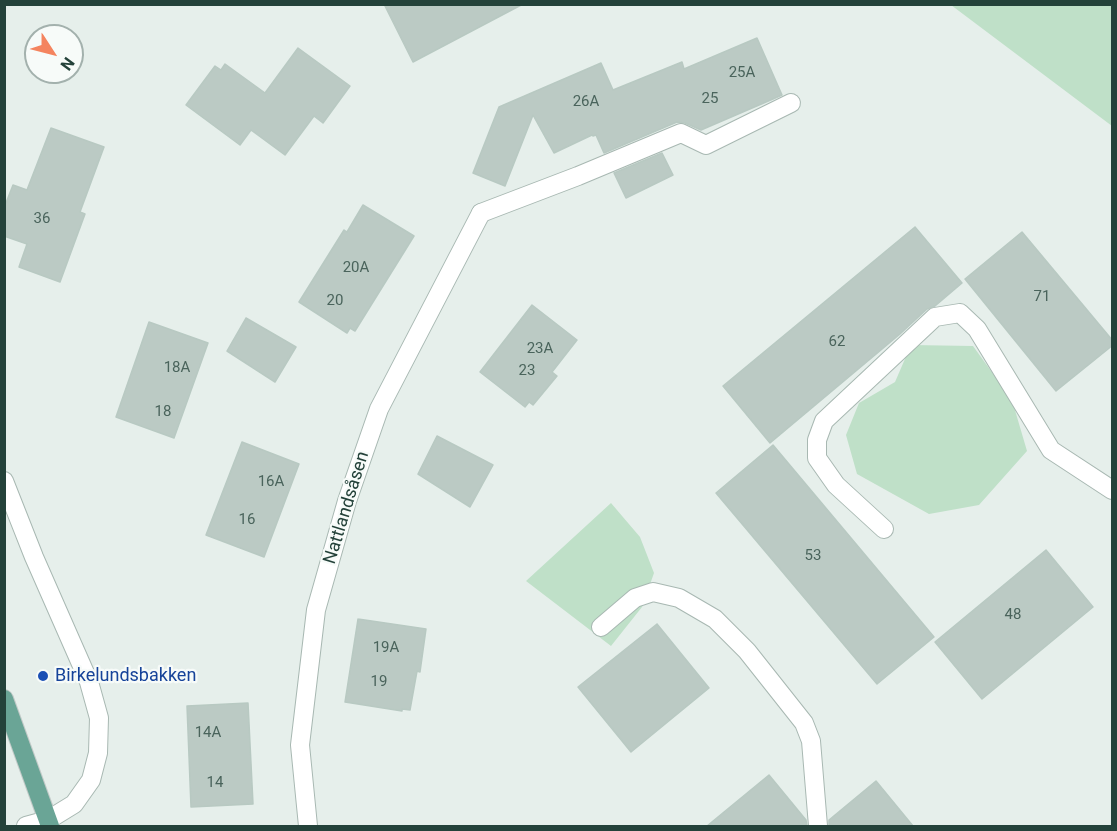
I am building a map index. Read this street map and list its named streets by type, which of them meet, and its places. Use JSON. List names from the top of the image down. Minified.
{"streets":{"street":["Nattlandsåsen"]},"places":["Birkelundsbakken"],"house_numbers":["25A","25","26A","36","20A","71","20","62","23A","18A","23","18","16A","16","53","48","19A","19","14A","14"],"north":"bottom right"}
